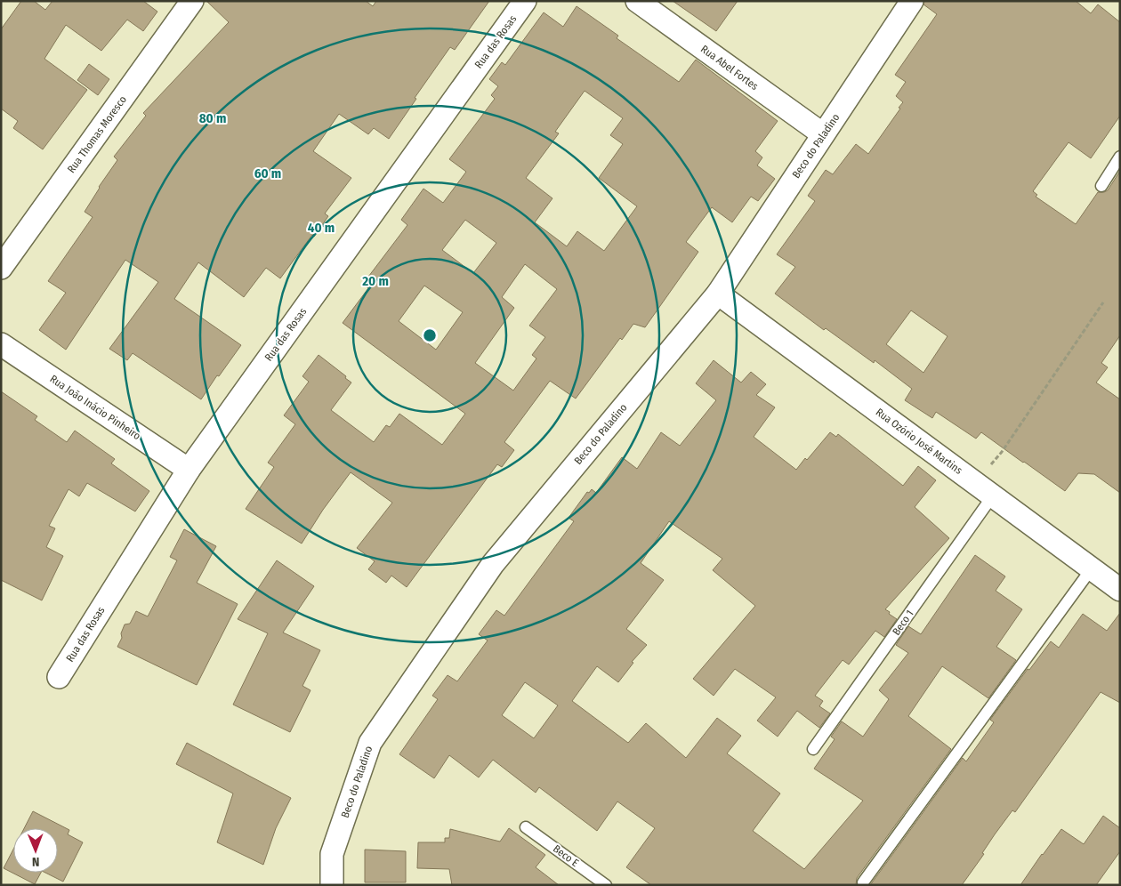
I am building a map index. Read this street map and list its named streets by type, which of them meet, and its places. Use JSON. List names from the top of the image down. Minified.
{"streets":{"street":["Rua das Rosas","Rua Abel Fortes","Rua Thomas Moresco","Beco do Paladino","Rua João Inácio Pinheiro","Rua Ozório José Martins"],"lane":["Beco 1","Beco E"]},"crossings":[["Rua das Rosas","Rua João Inácio Pinheiro"],["Rua Abel Fortes","Beco do Paladino"],["Beco do Paladino","Rua Ozório José Martins"],["Rua Ozório José Martins","Beco 1"]],"north":"bottom","rings":["80 m","60 m","40 m","20 m"]}
